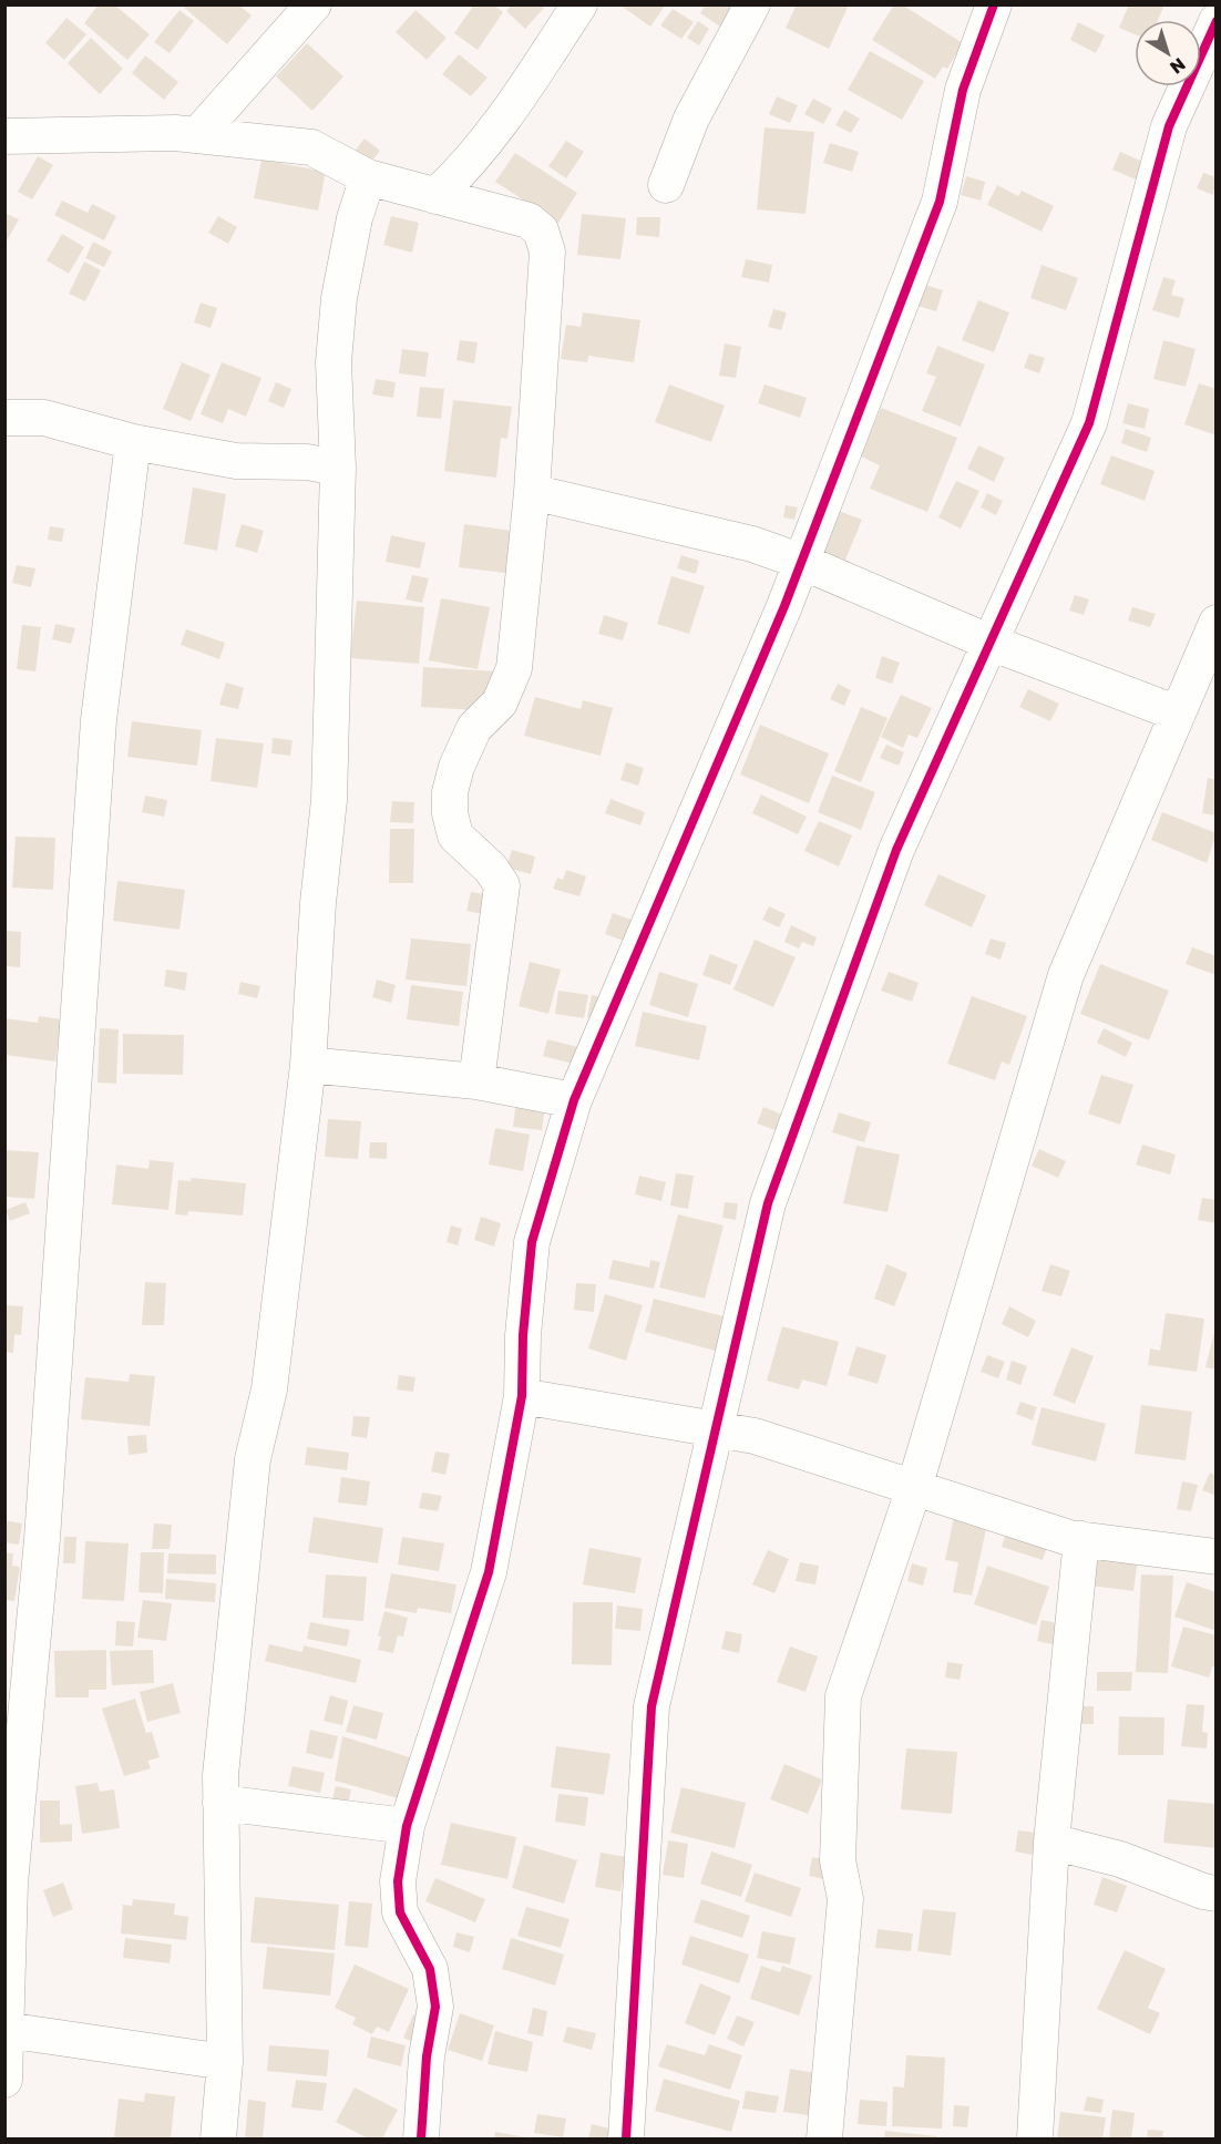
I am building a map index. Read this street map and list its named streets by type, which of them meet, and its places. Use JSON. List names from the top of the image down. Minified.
{"north":"bottom right"}
